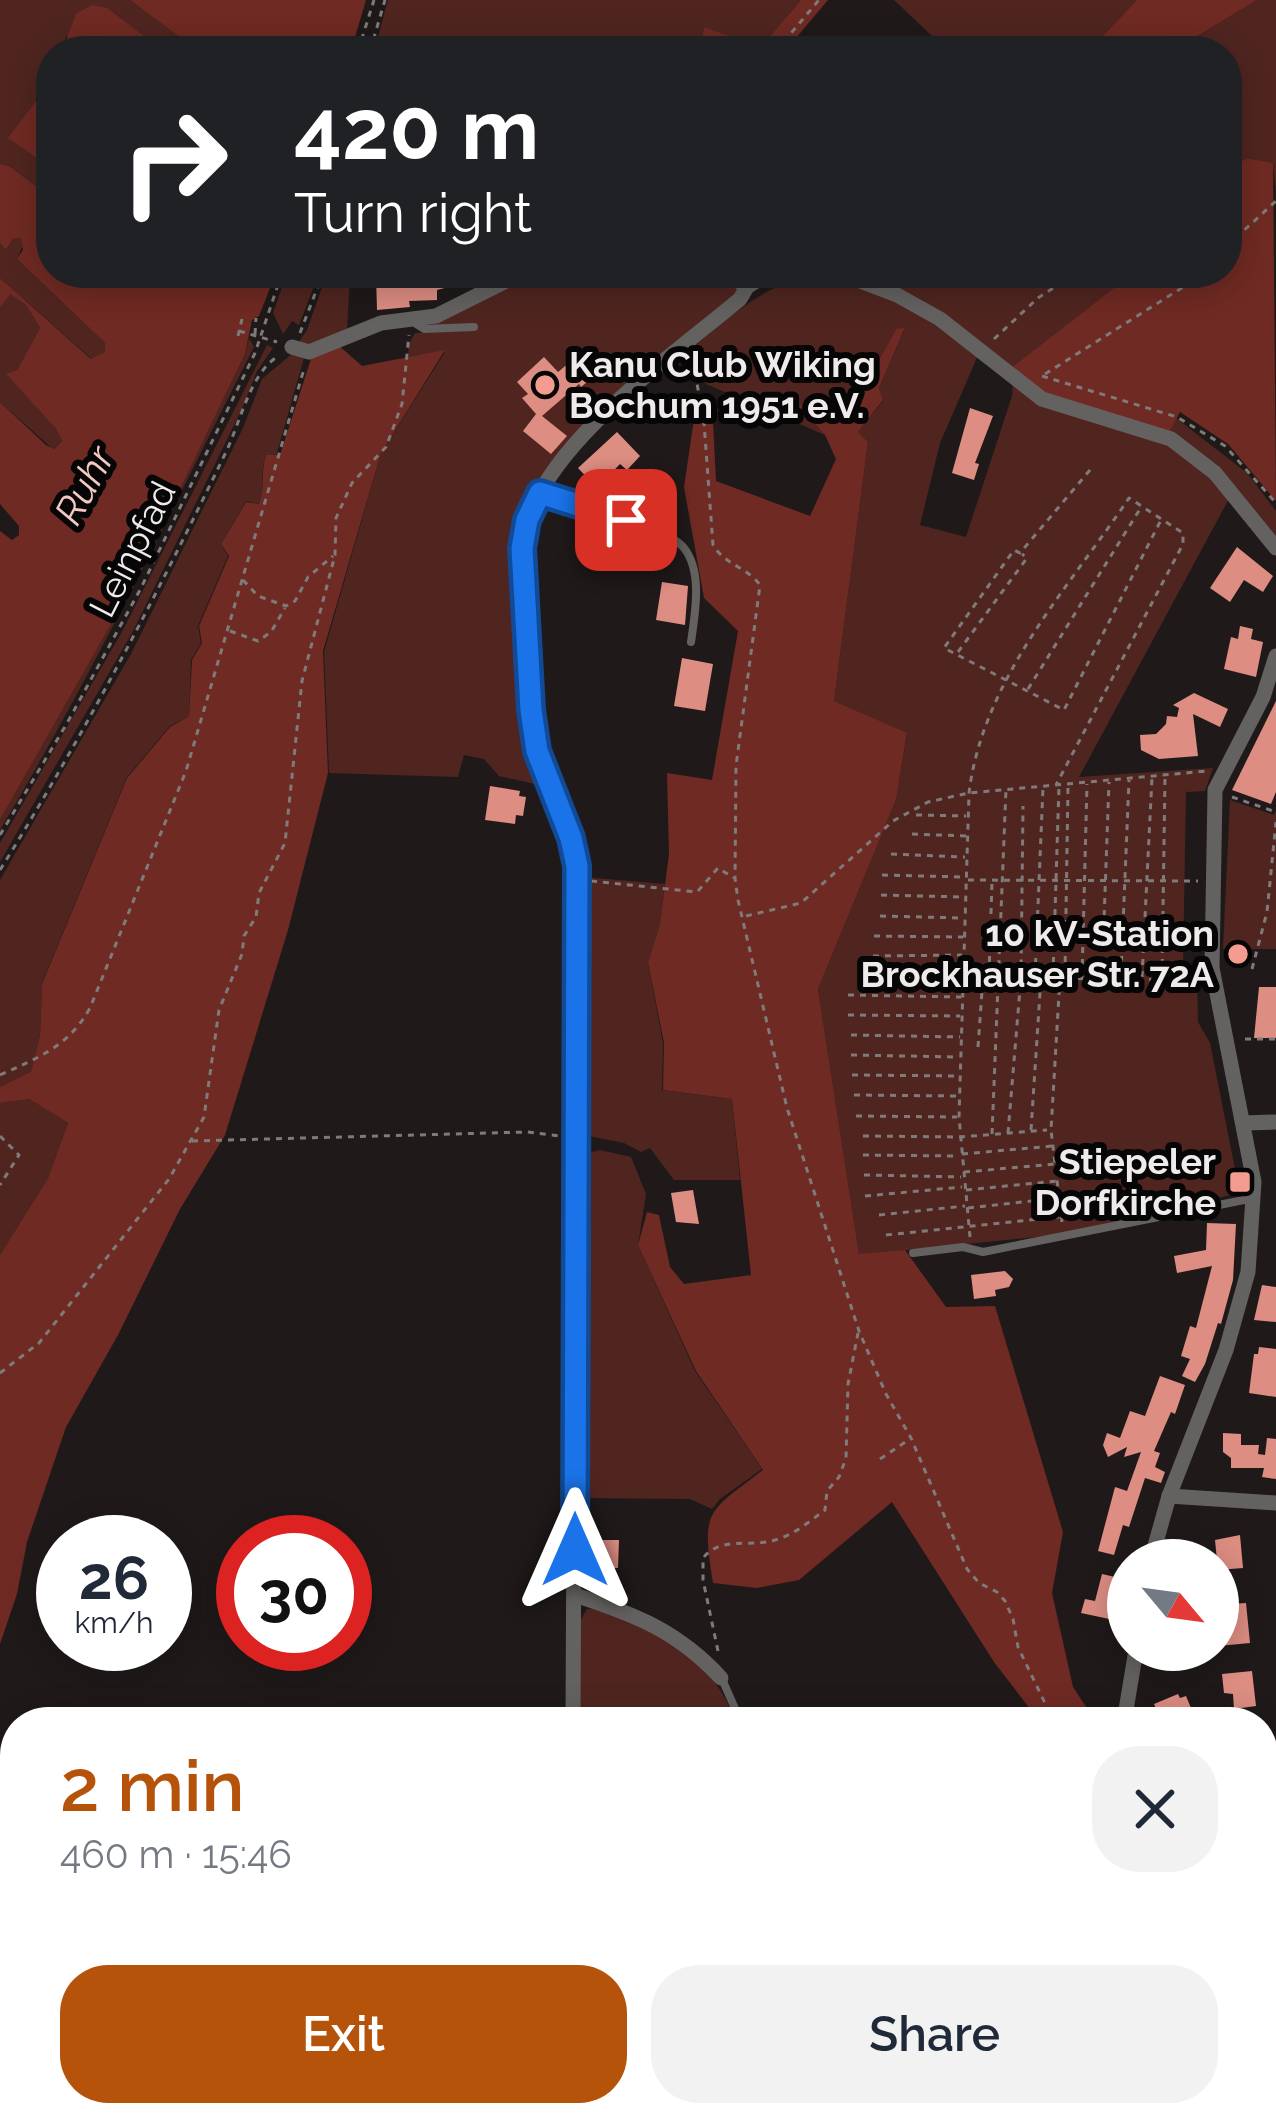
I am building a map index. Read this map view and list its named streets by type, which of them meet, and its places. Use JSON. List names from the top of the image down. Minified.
{"streets":{"path":["Leinpfad"]},"water":["Ruhr"],"places":{"other":["Kanu Club Wiking Bochum 1951 e.V.","10 kV-Station Brockhauser Str. 72A"],"transit":["Stiepeler Dorfkirche"]},"north":"bottom right","page":{"turn":["420 m","Turn right"],"speed":"26 km/h","limit":"30","heading":["2 min","460 m · 15:46"],"buttons":["Exit","Share"]}}
